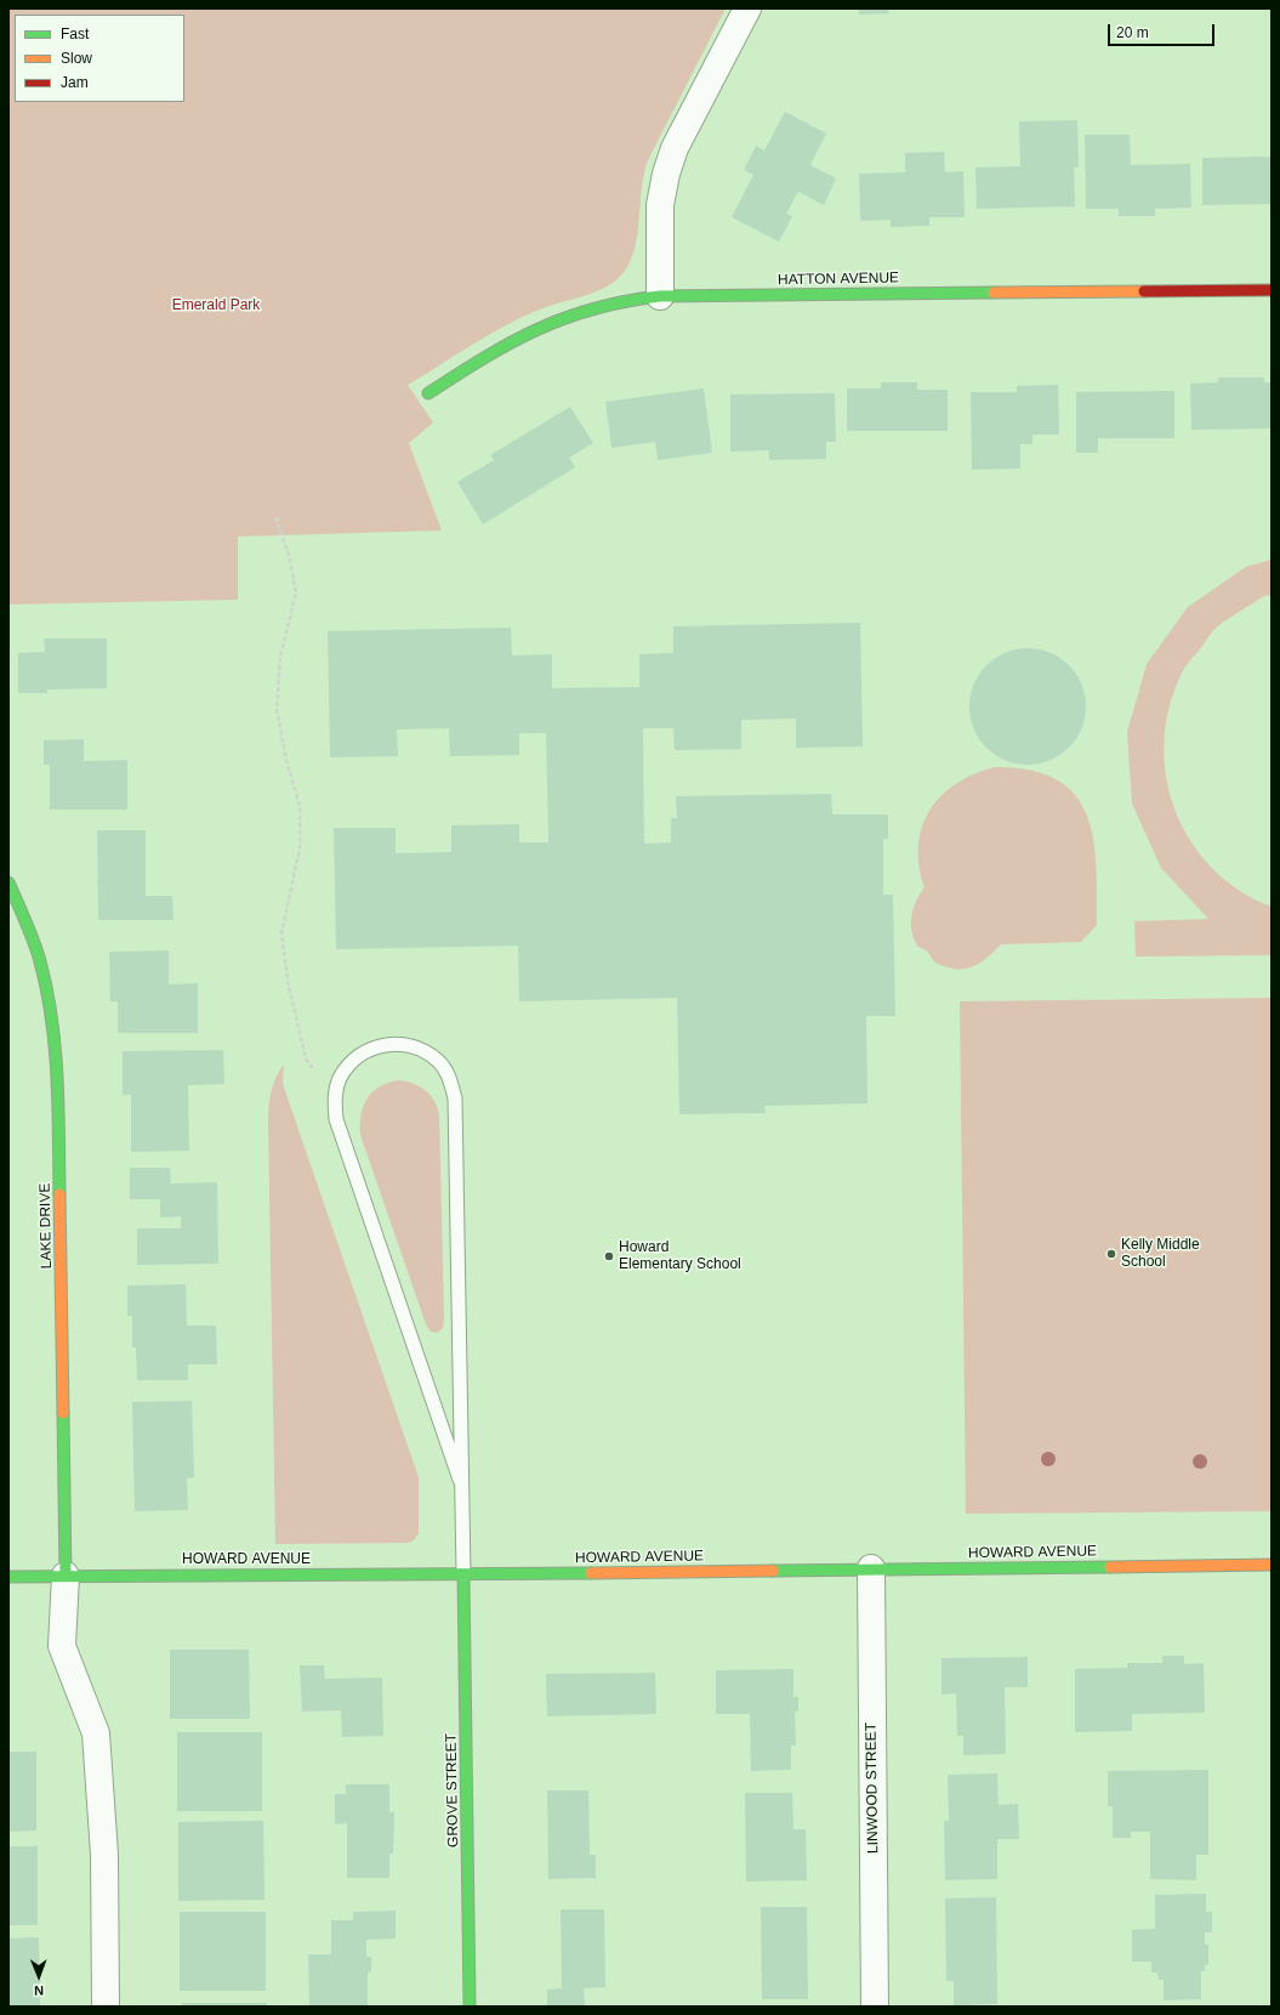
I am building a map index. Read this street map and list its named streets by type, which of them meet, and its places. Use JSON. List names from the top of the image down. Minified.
{"streets":{"street":["HATTON AVENUE","LAKE DRIVE","HOWARD AVENUE","LINWOOD STREET","GROVE STREET"]},"crossings":[["LAKE DRIVE","HOWARD AVENUE"],["HOWARD AVENUE","LINWOOD STREET"],["HOWARD AVENUE","GROVE STREET"]],"parks":["Emerald Park"],"places":["Kelly Middle School","Howard Elementary School"],"legend":["Fast","Slow","Jam"],"scale_bar":"20 m","north":"bottom"}
